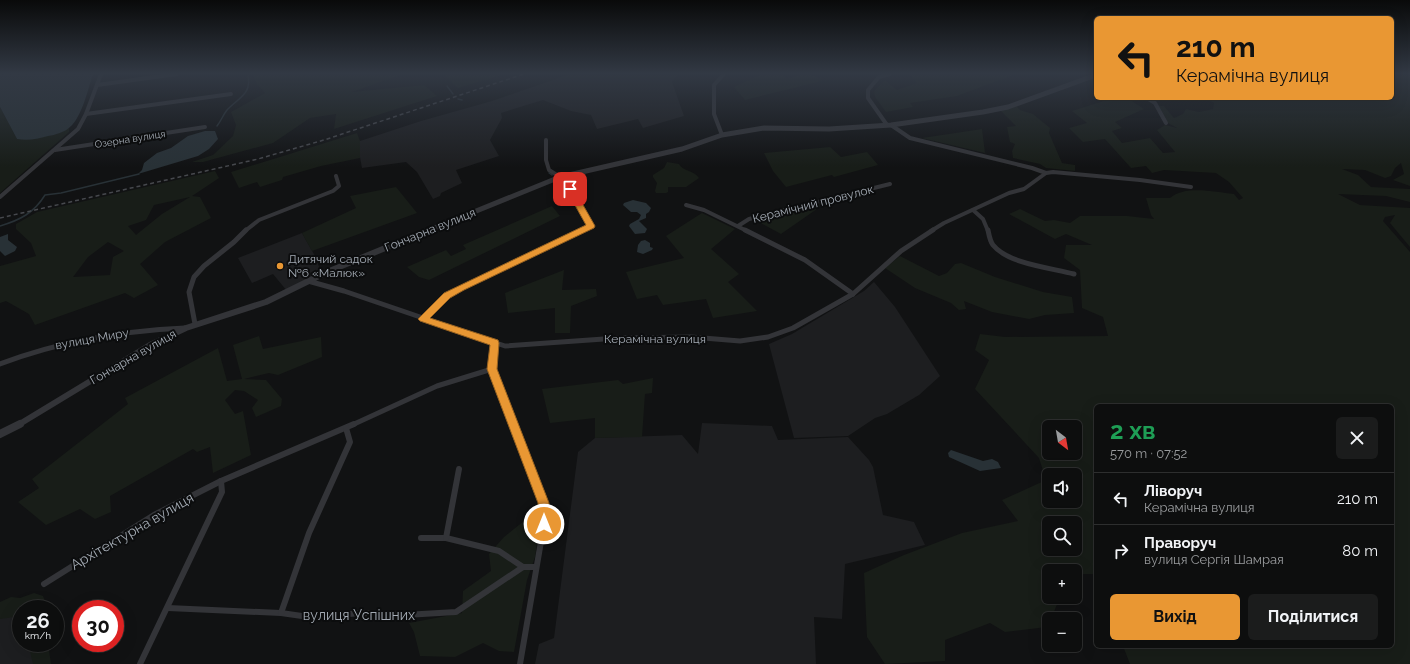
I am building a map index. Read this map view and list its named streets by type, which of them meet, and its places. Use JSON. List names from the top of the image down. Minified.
{"streets":{"street":["Озерна вулиця","Керамічний провулок","Гончарна вулиця","вулиця Миру","Керамічна вулиця","Архітектурна вулиця","вулиця Успішних"]},"crossings":[["Керамічний провулок","Керамічна вулиця"],["Гончарна вулиця","вулиця Миру"],["Гончарна вулиця","Керамічна вулиця"]],"places":["Дитячий садок №6 «Малюк»"],"north":"bottom right","page":{"turn":["210 m","Керамічна вулиця"],"heading":["2 хв","570 m · 07:52"],"map_buttons":["+","−"],"list":[{"name":"Ліворуч","note":"Керамічна вулиця","value":"210 m"},{"name":"Праворуч","note":"вулиця Сергія Шамрая","value":"80 m"}],"buttons":["Вихід","Поділитися"],"speed":"26 km/h","limit":"30"}}
